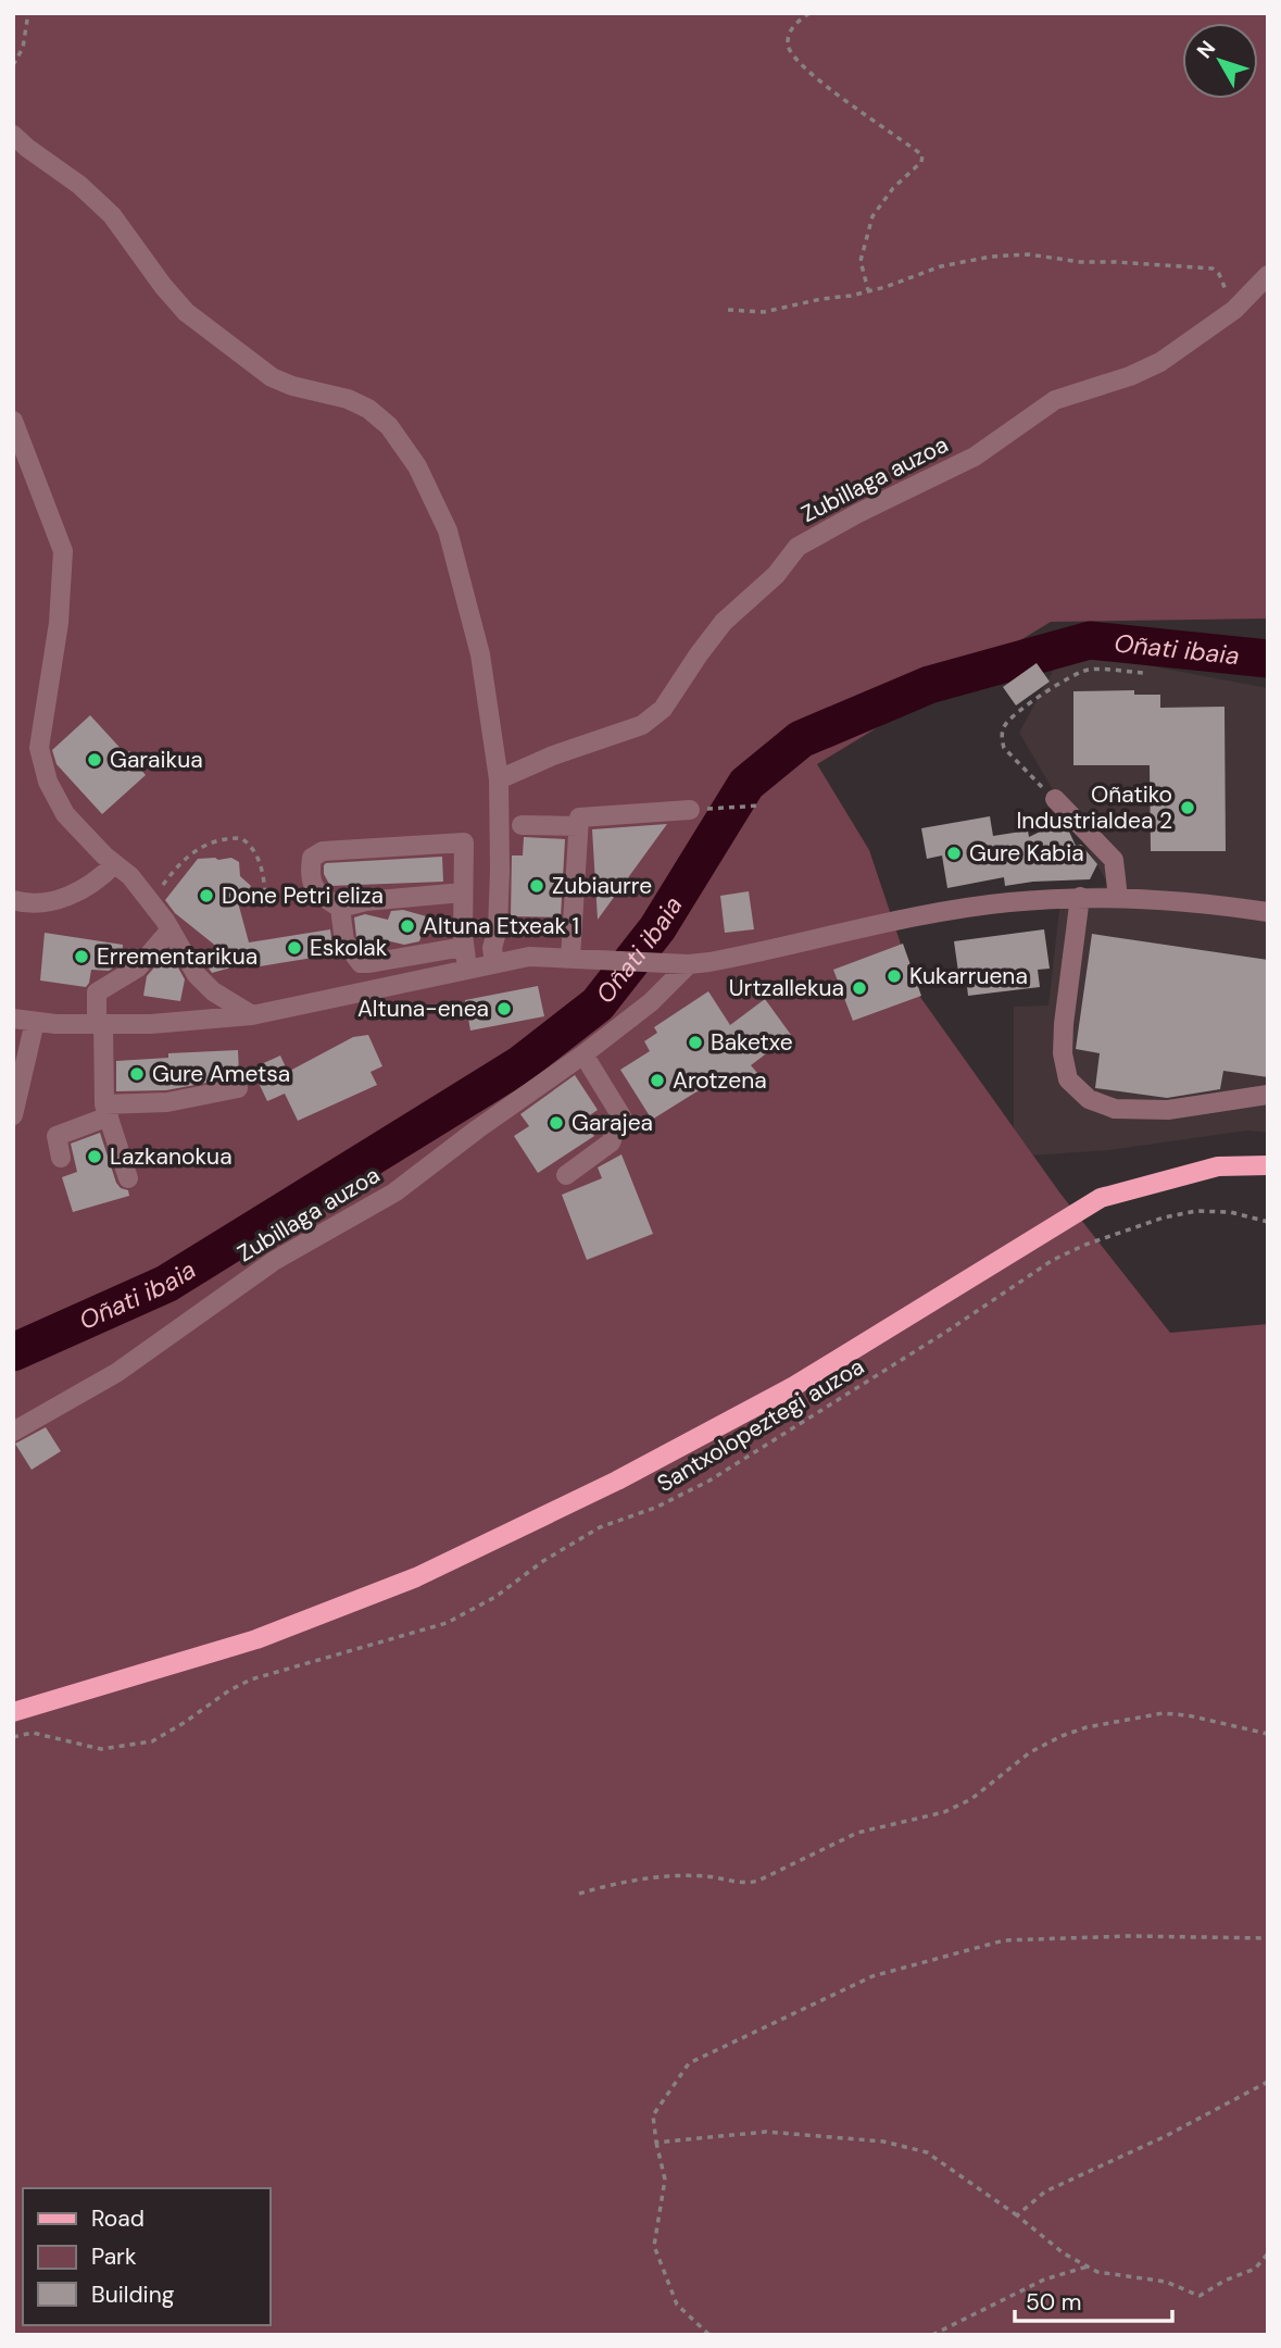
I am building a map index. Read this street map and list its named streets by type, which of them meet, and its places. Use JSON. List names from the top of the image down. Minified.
{"streets":{"street":["Zubillaga auzoa"],"path":["Santxolopeztegi auzoa"]},"water":["Oñati ibaia"],"places":["Garaikua","Oñatiko Industrialdea 2","Gure Kabia","Zubiaurre","Done Petri eliza","Altuna Etxeak 1","Eskolak","Errementarikua","Kukarruena","Urtzallekua","Altuna-enea","Baketxe","Gure Ametsa","Arotzena","Garajea","Lazkanokua"],"legend":["Road","Park","Building"],"scale_bar":"50 m","north":"top left"}
